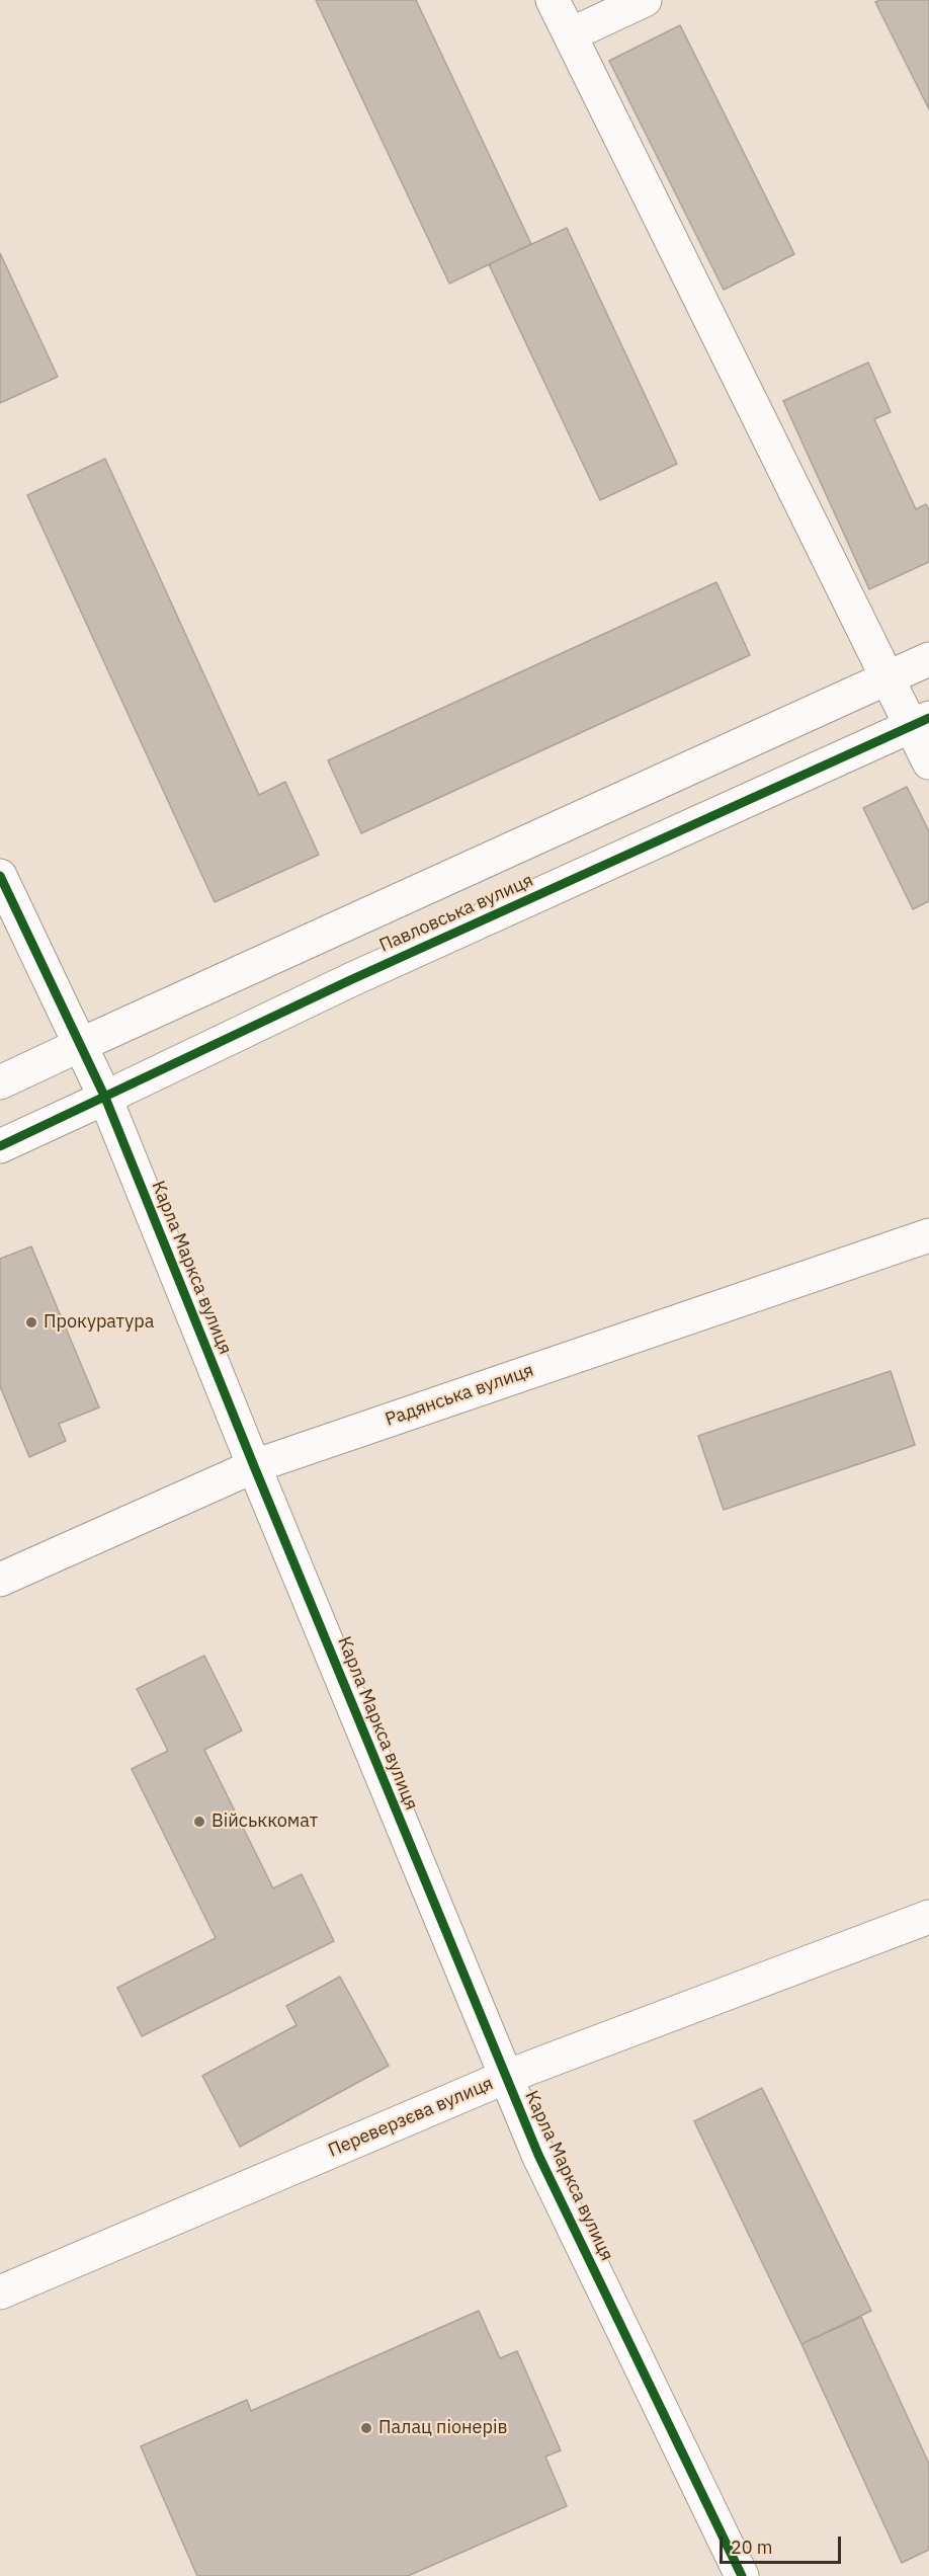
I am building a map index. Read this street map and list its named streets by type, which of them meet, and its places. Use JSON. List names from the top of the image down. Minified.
{"streets":{"street":["Павловська вулиця","Карла Маркса вулиця","Радянська вулиця","Переверзєва вулиця"]},"crossings":[["Павловська вулиця","Карла Маркса вулиця"],["Карла Маркса вулиця","Радянська вулиця"],["Карла Маркса вулиця","Переверзєва вулиця"]],"places":["Прокуратура","Військкомат","Палац піонерів"],"scale_bar":"20 m"}
